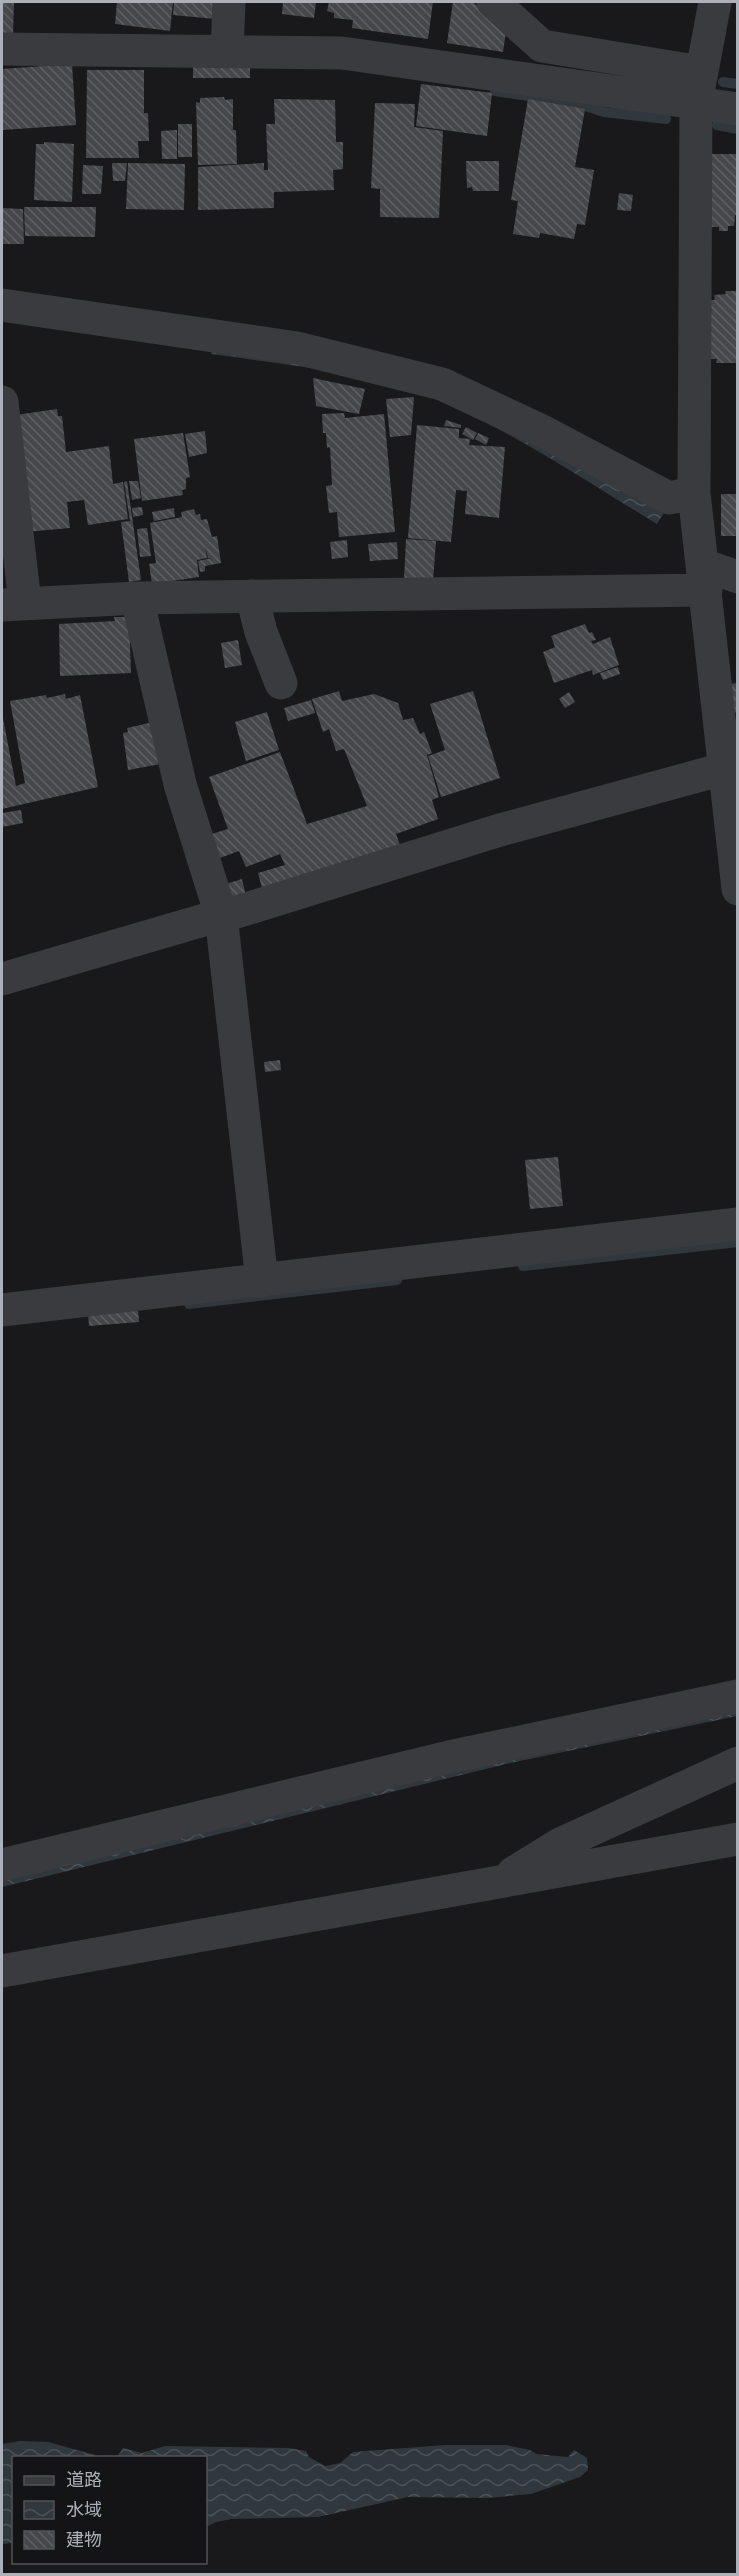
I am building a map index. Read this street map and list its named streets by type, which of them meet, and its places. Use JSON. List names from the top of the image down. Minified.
{"legend":["道路","水域","建物"]}
